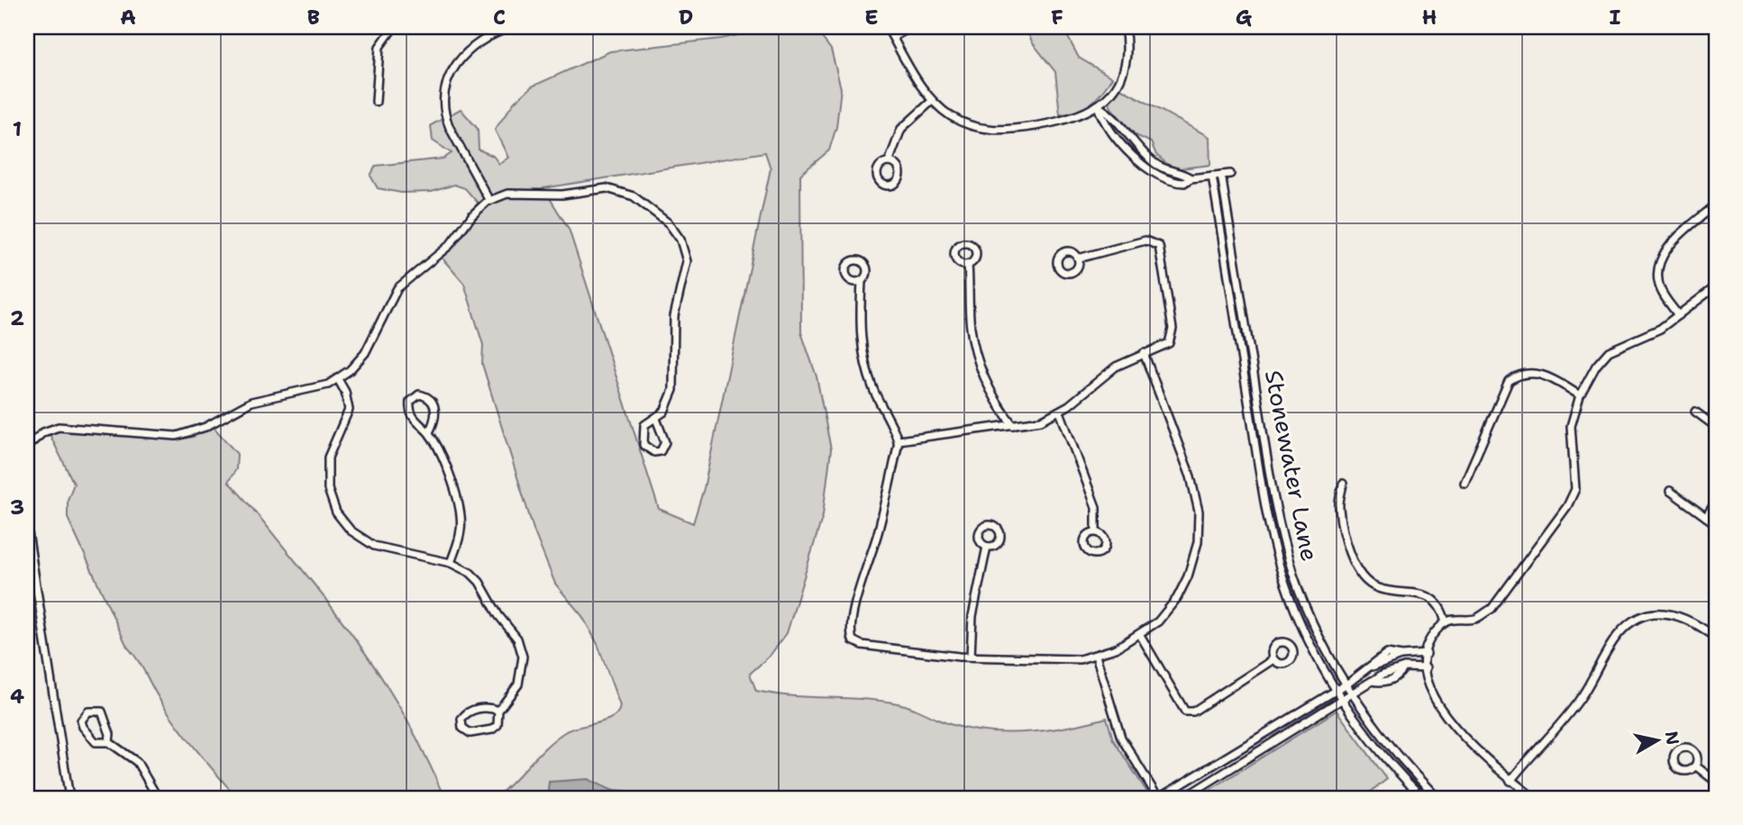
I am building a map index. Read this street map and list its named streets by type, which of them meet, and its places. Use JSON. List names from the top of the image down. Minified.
{"streets":{"street":["Stonewater Lane"]},"north":"right","grid":{"columns":["A","B","C","D","E","F","G","H","I"],"rows":["1","2","3","4"]}}
